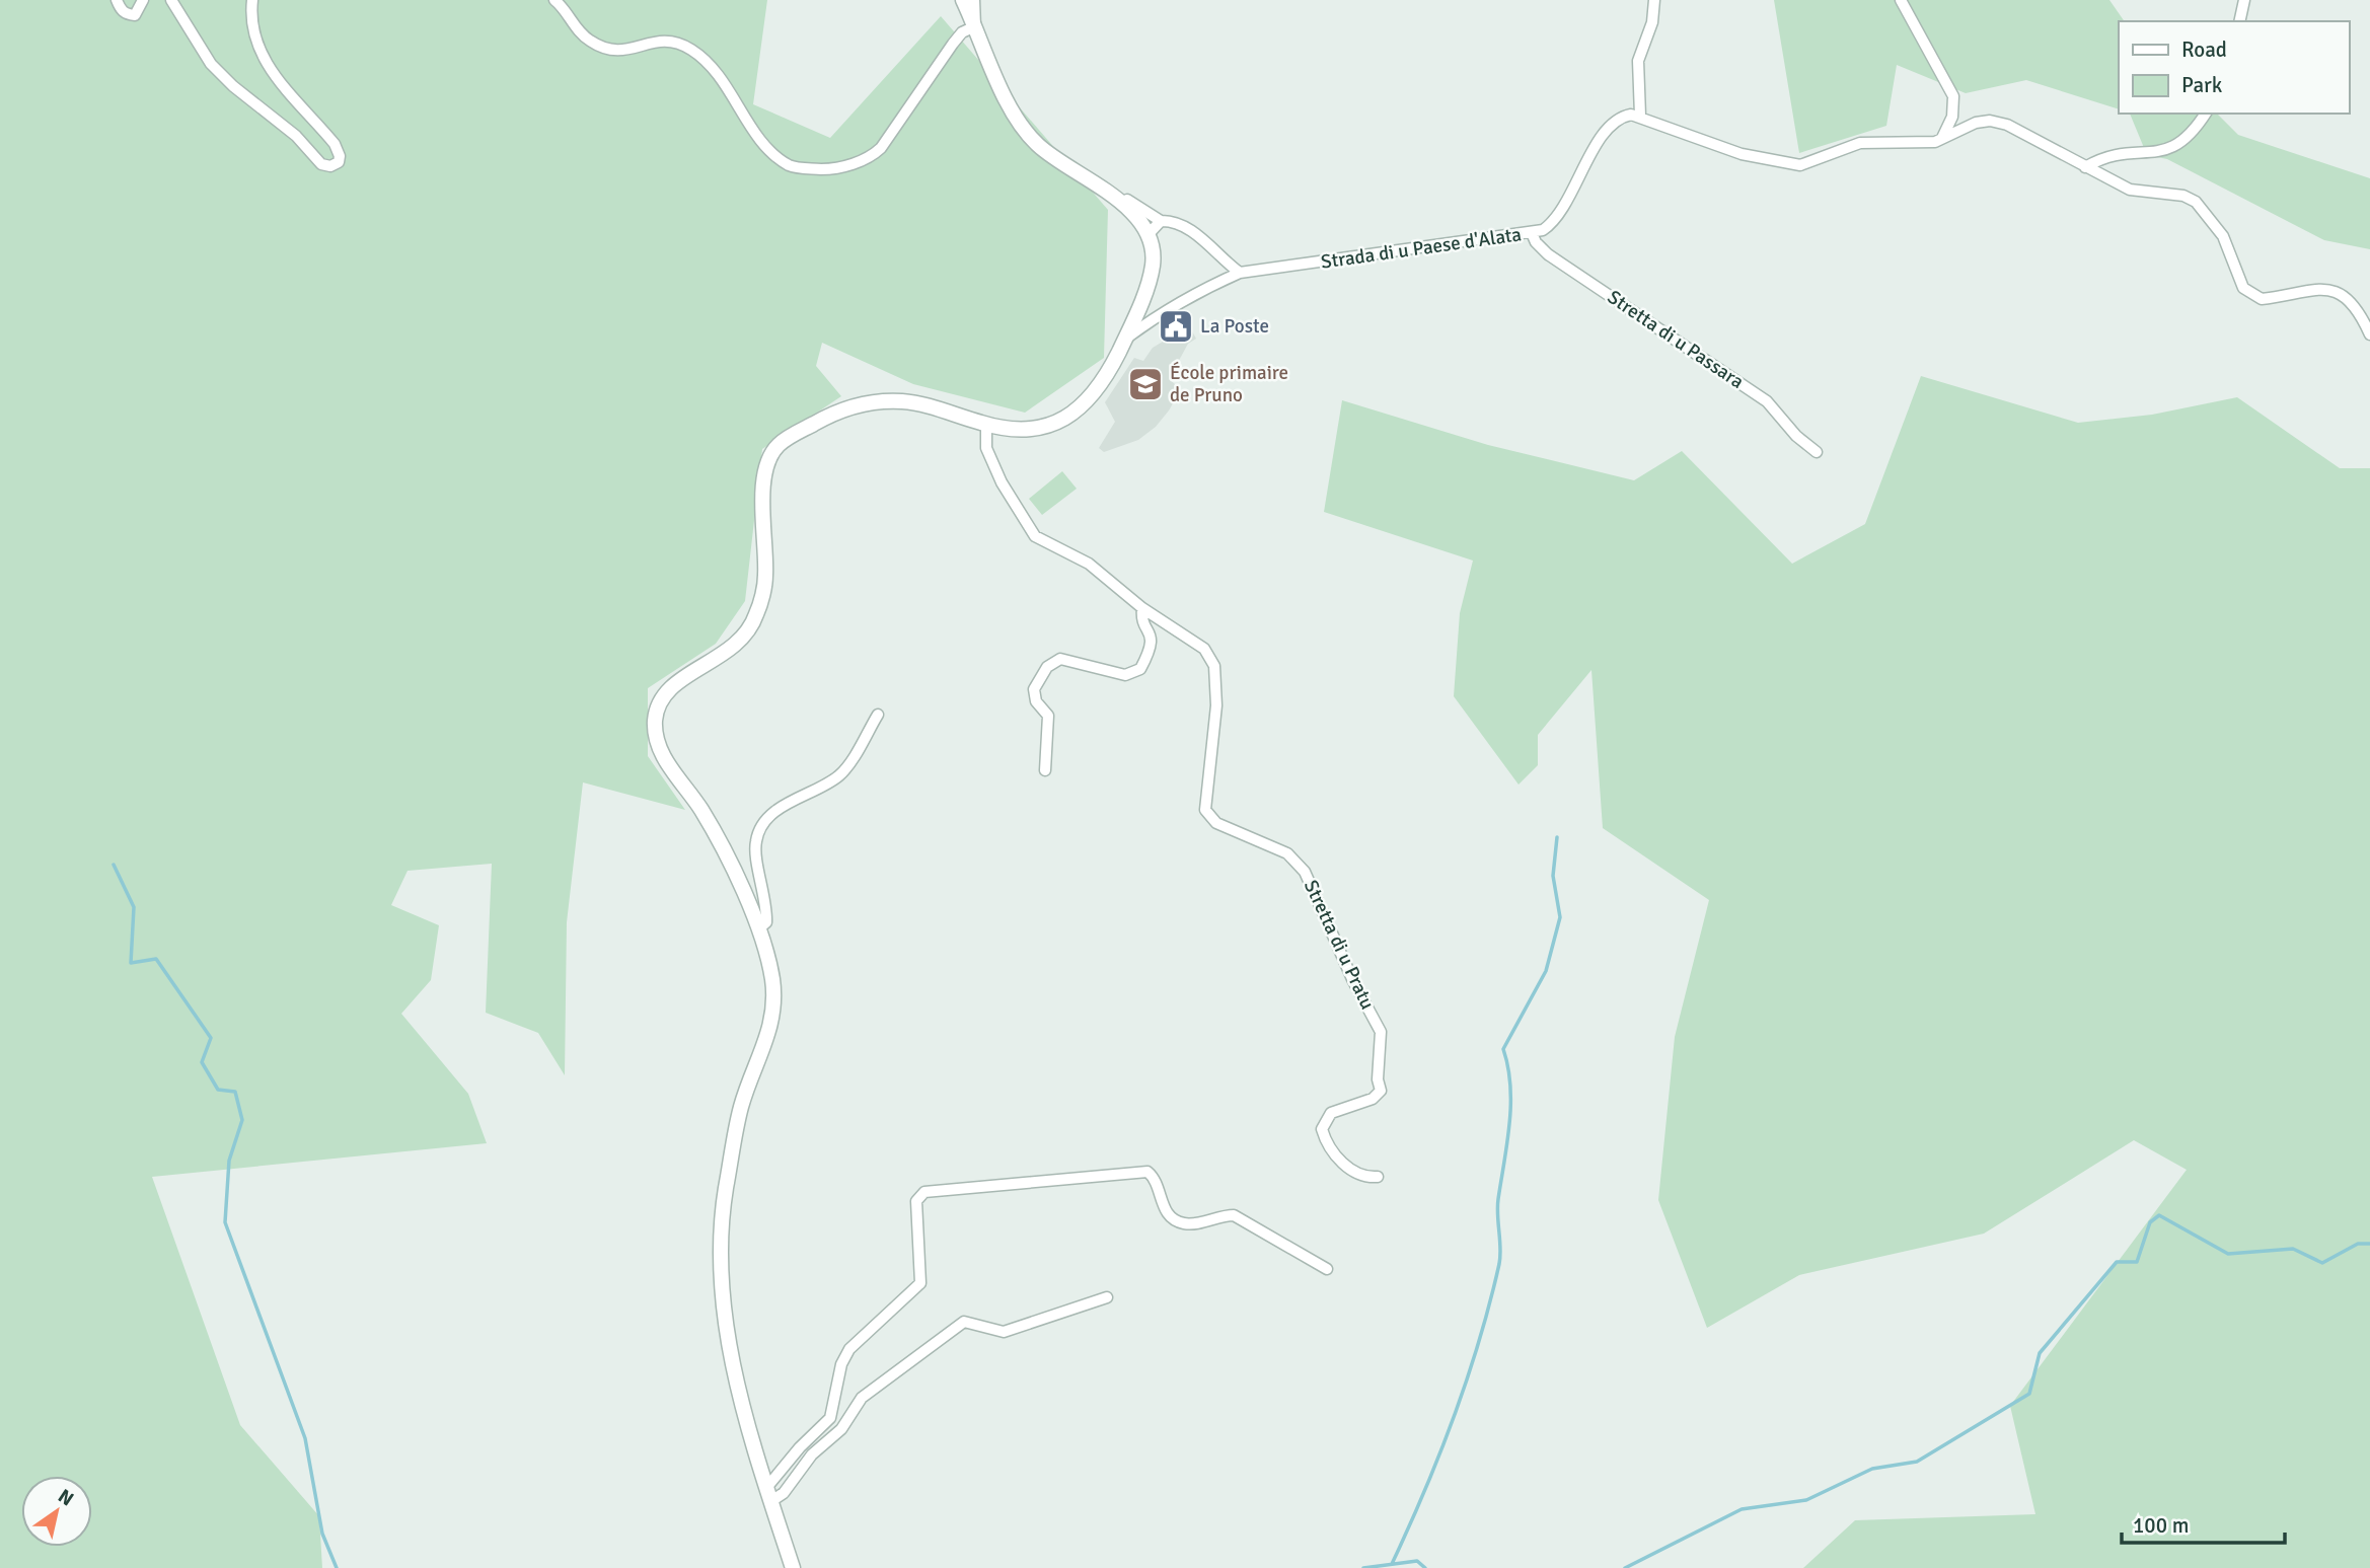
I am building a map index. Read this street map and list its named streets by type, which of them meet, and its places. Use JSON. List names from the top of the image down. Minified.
{"streets":{"street":["Strada di u Paese d'Alata","Stretta di u Passara","Stretta di u Pratu"]},"crossings":[["Strada di u Paese d'Alata","Stretta di u Passara"]],"places":{"public building":["La Poste"],"school or university":["École primaire de Pruno"]},"legend":["Road","Park"],"scale_bar":"100 m","north":"top right"}
